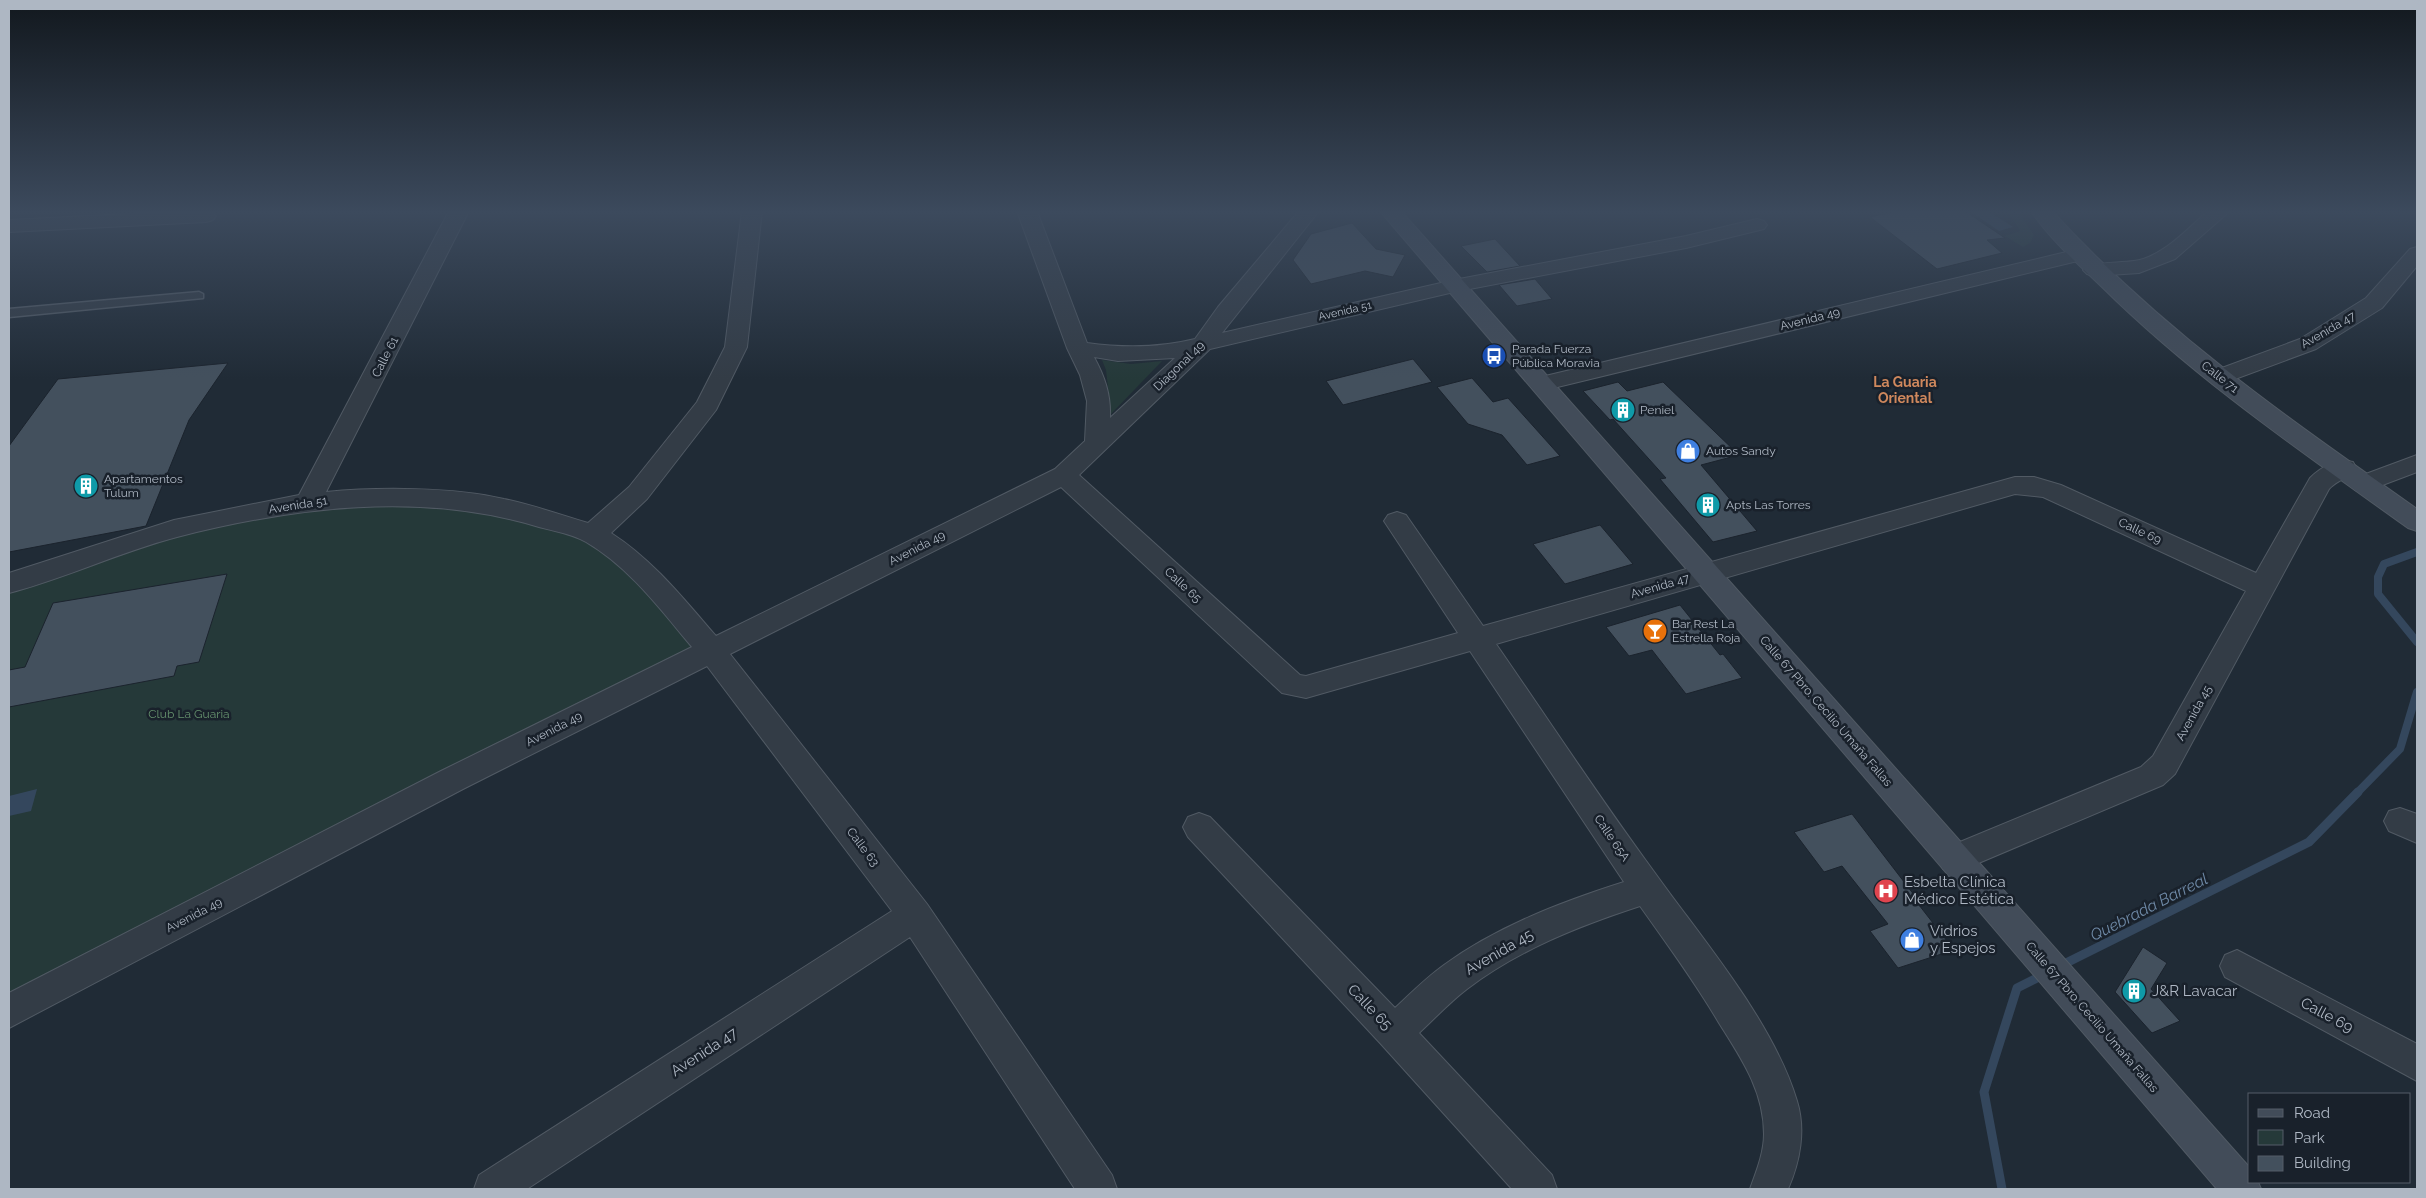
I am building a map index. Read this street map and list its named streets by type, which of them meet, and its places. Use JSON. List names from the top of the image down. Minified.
{"streets":{"main road":["Calle 71","Calle 67 Pbro. Cecilio Umaña Fallas"],"street":["Avenida 51","Avenida 49","Avenida 47","Calle 61","Diagonal 49","Calle 69","Calle 65","Avenida 45","Calle 65A","Calle 63"]},"crossings":[["Avenida 51","Calle 61"],["Avenida 51","Diagonal 49"],["Avenida 51","Calle 67 Pbro. Cecilio Umaña Fallas"],["Avenida 51","Calle 63"],["Avenida 49","Diagonal 49"],["Avenida 49","Calle 65"],["Avenida 49","Calle 67 Pbro. Cecilio Umaña Fallas"],["Avenida 49","Calle 63"],["Avenida 47","Calle 71"],["Avenida 47","Calle 69"],["Avenida 47","Calle 65"],["Avenida 47","Calle 67 Pbro. Cecilio Umaña Fallas"],["Avenida 47","Calle 65A"],["Avenida 47","Calle 63"],["Calle 71","Avenida 45"],["Calle 69","Avenida 45"],["Calle 65","Avenida 45"],["Calle 67 Pbro. Cecilio Umaña Fallas","Avenida 45"],["Avenida 45","Calle 65A"]],"districts":["La Guaria Oriental"],"water":["Quebrada Barreal"],"parks":["Club La Guaria"],"places":{"bus stop":["Parada Fuerza Pública Moravia"],"building":["Peniel","Apartamentos Tulum","Apts Las Torres","J&R Lavacar"],"shop":["Autos Sandy","Vidrios y Espejos"],"bar":["Bar Rest La Estrella Roja"],"hospital":["Esbelta Clínica Médico Estética"]},"legend":["Road","Park","Building"]}
